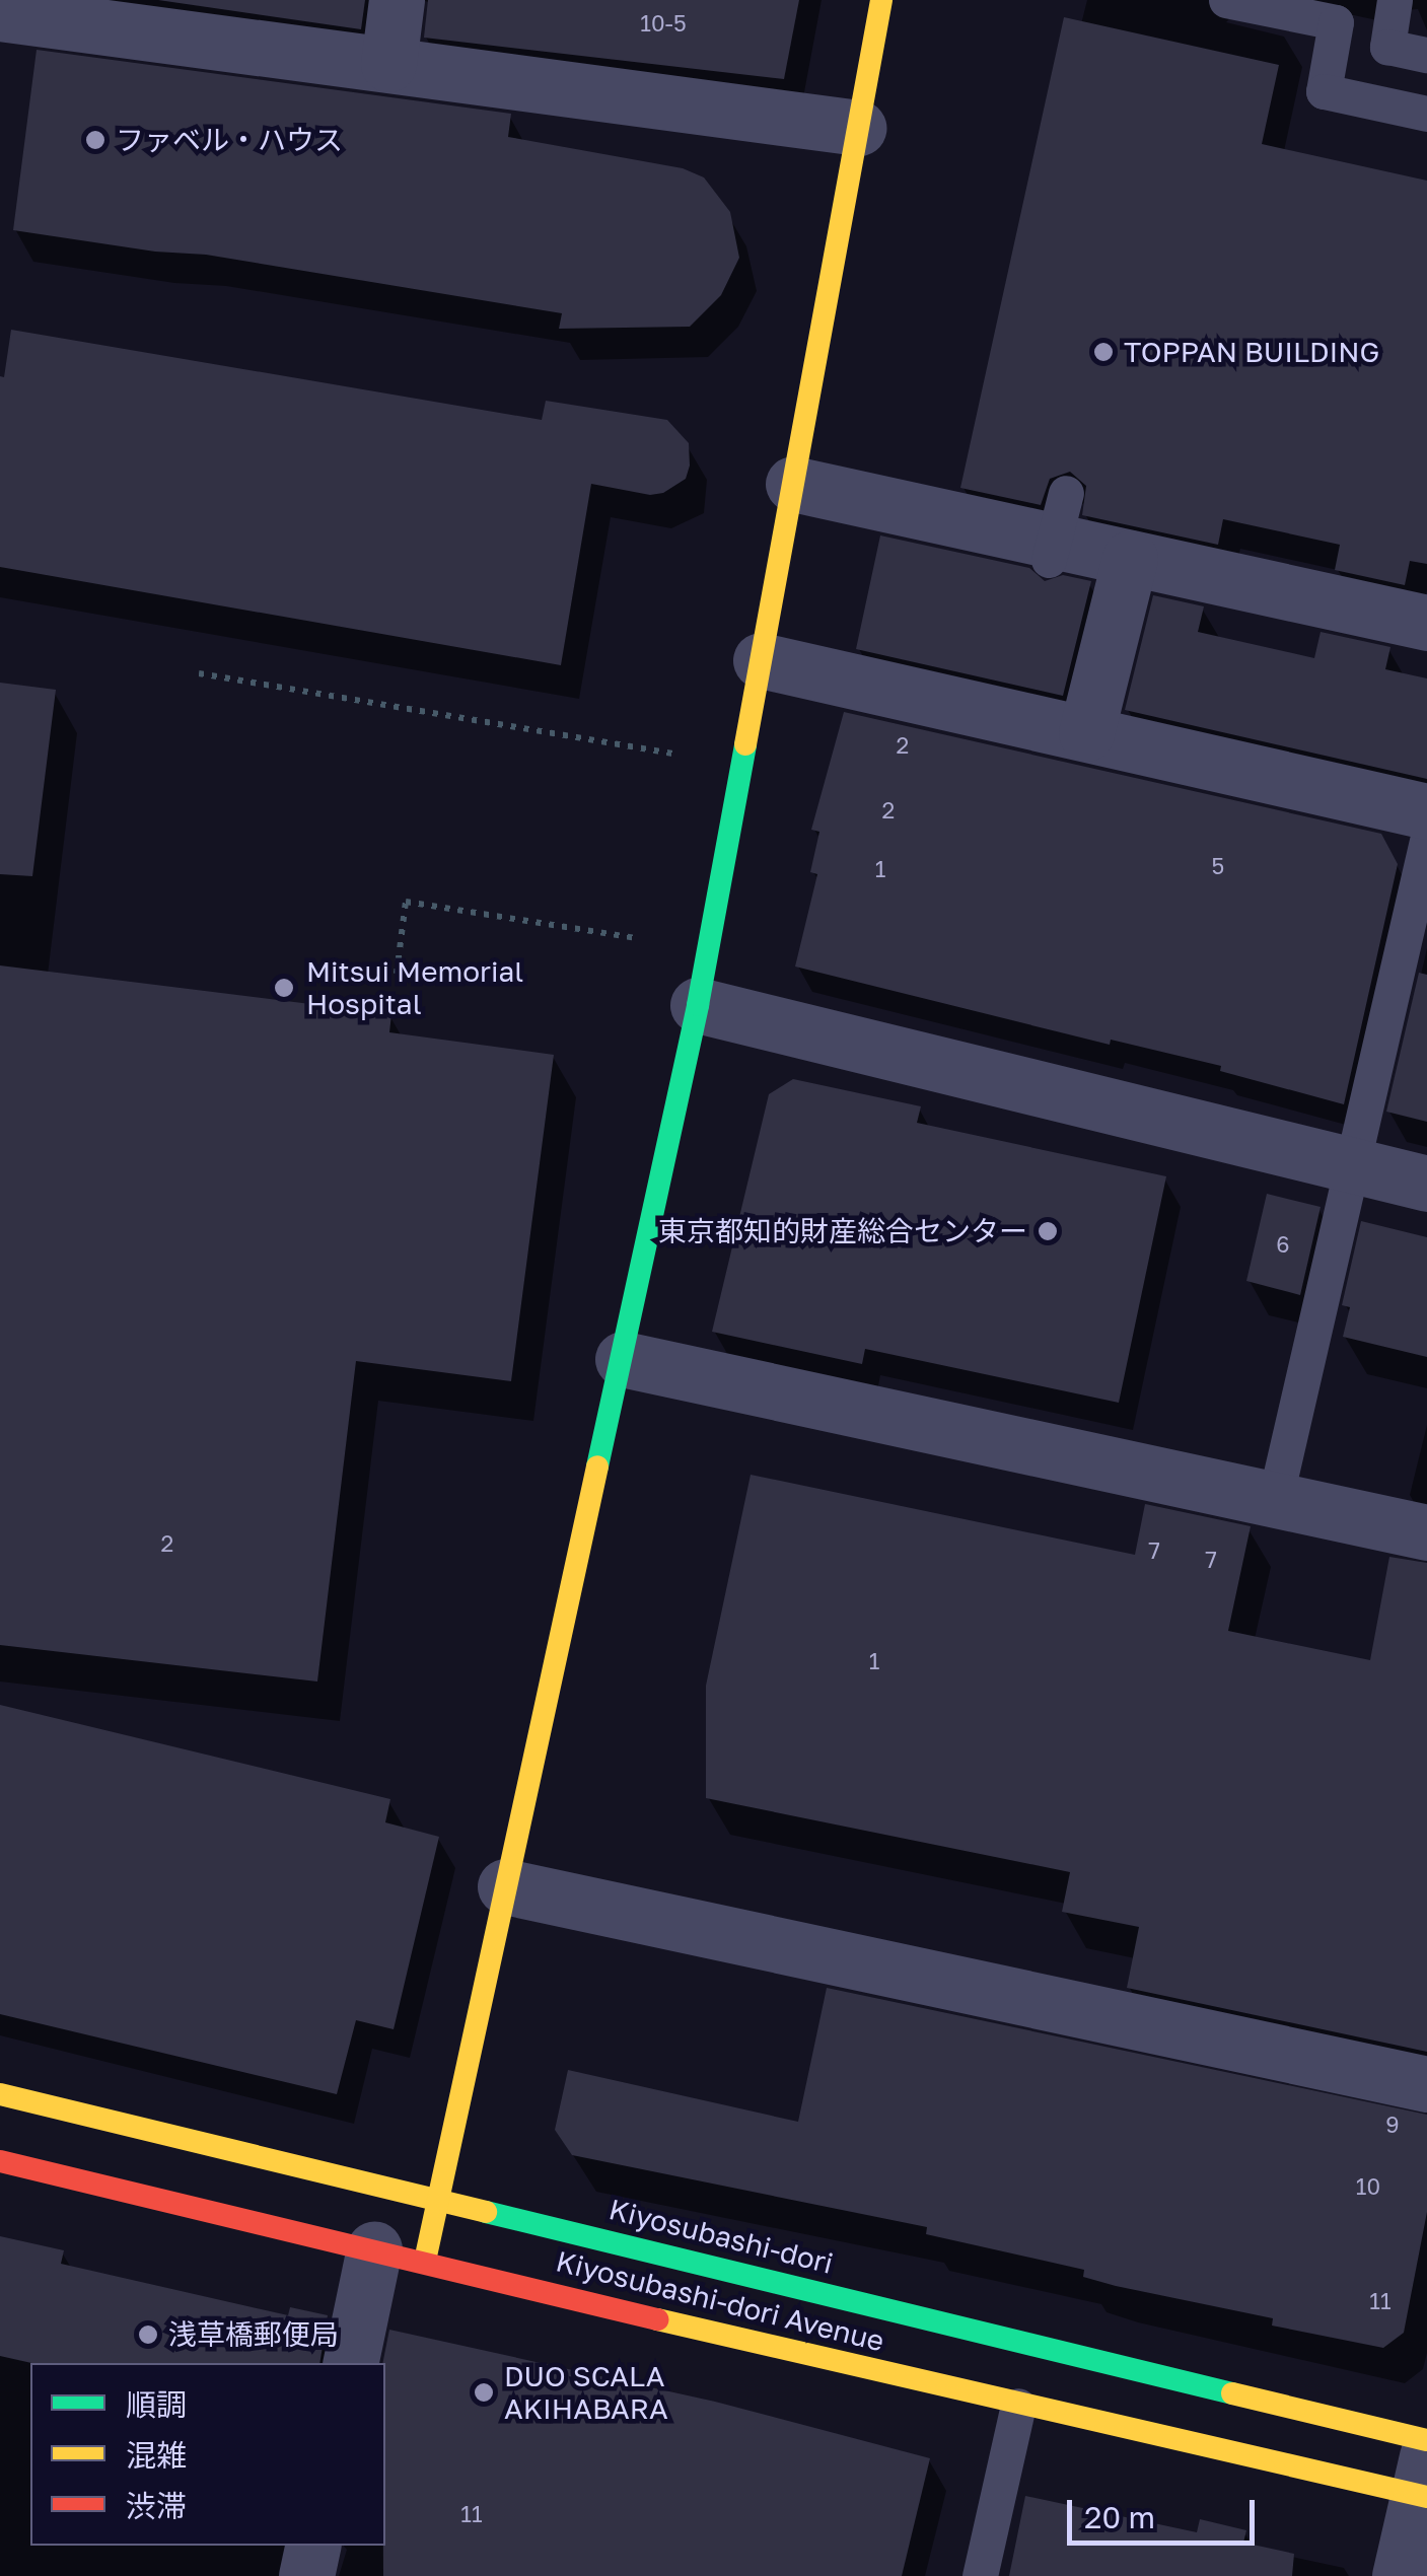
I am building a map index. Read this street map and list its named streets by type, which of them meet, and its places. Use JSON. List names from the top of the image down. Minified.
{"streets":{"street":["Kiyosubashi-dori","Kiyosubashi-dori Avenue"]},"places":["ファベル・ハウス","TOPPAN BUILDING","Mitsui Memorial Hospital","東京都知的財産総合センター","浅草橋郵便局","DUO SCALA AKIHABARA"],"house_numbers":["10-5","2","2","5","1","6","2","7","7","1","9","10","11","11"],"legend":["順調","混雑","渋滞"],"scale_bar":"20 m"}
